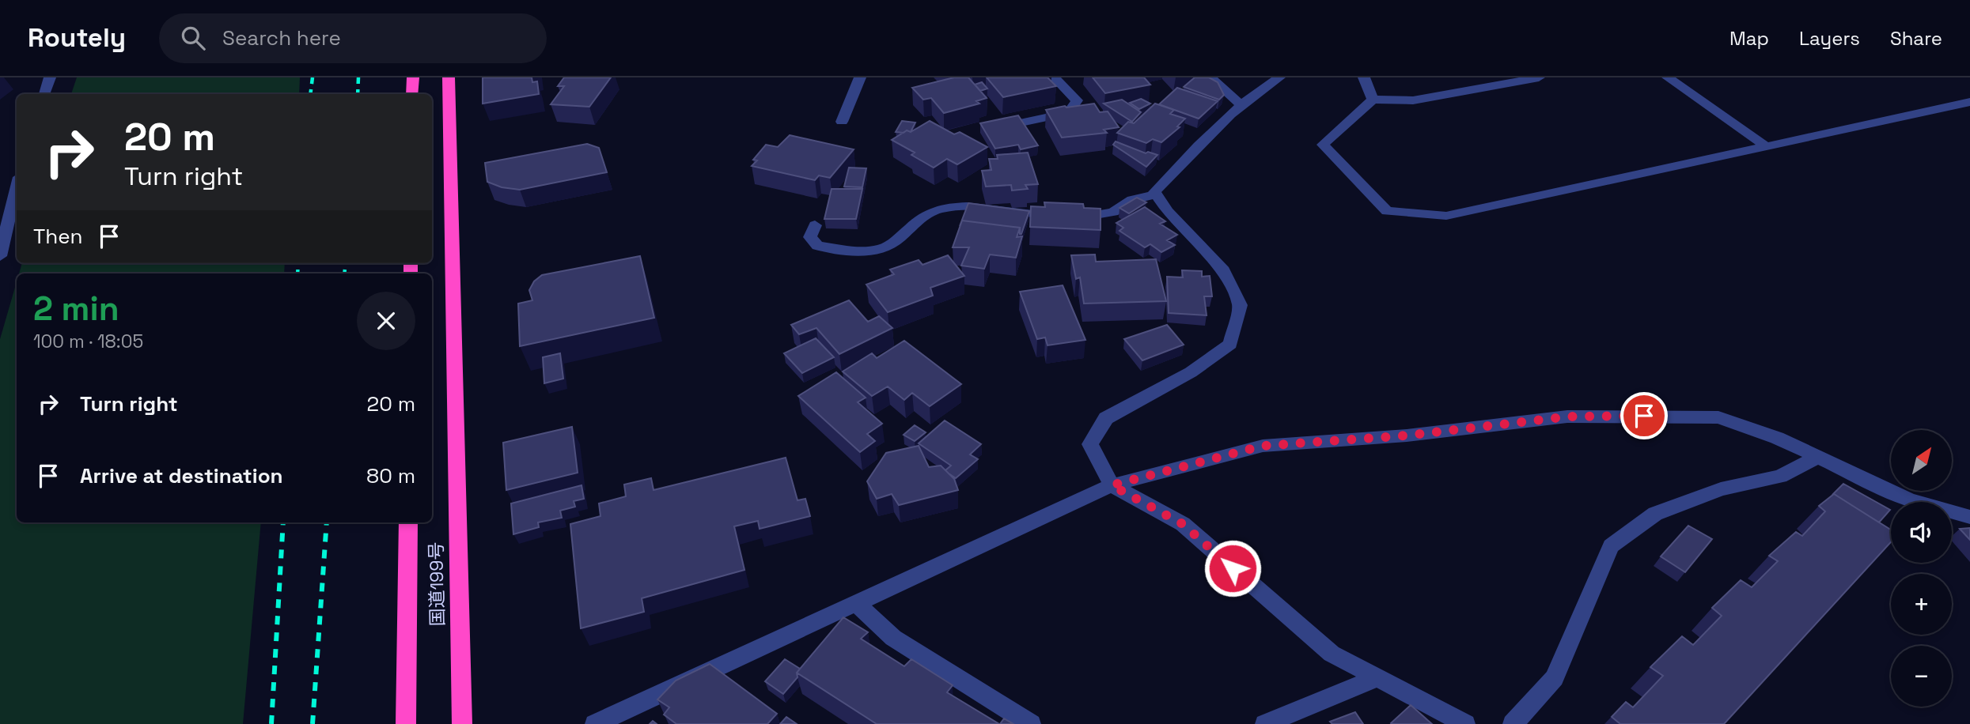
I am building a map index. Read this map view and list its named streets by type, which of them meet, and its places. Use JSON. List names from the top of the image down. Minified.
{"streets":{"highway":["国道199号"]},"north":"top right","page":{"header":"Routely","search":"Search here","nav":["Map","Layers","Share"],"turn":["20 m","Turn right"],"then":"Then","heading":["2 min","100 m · 18:05"],"list":[{"name":"Turn right","value":"20 m"},{"name":"Arrive at destination","value":"80 m"}],"map_buttons":["+","−"]}}
